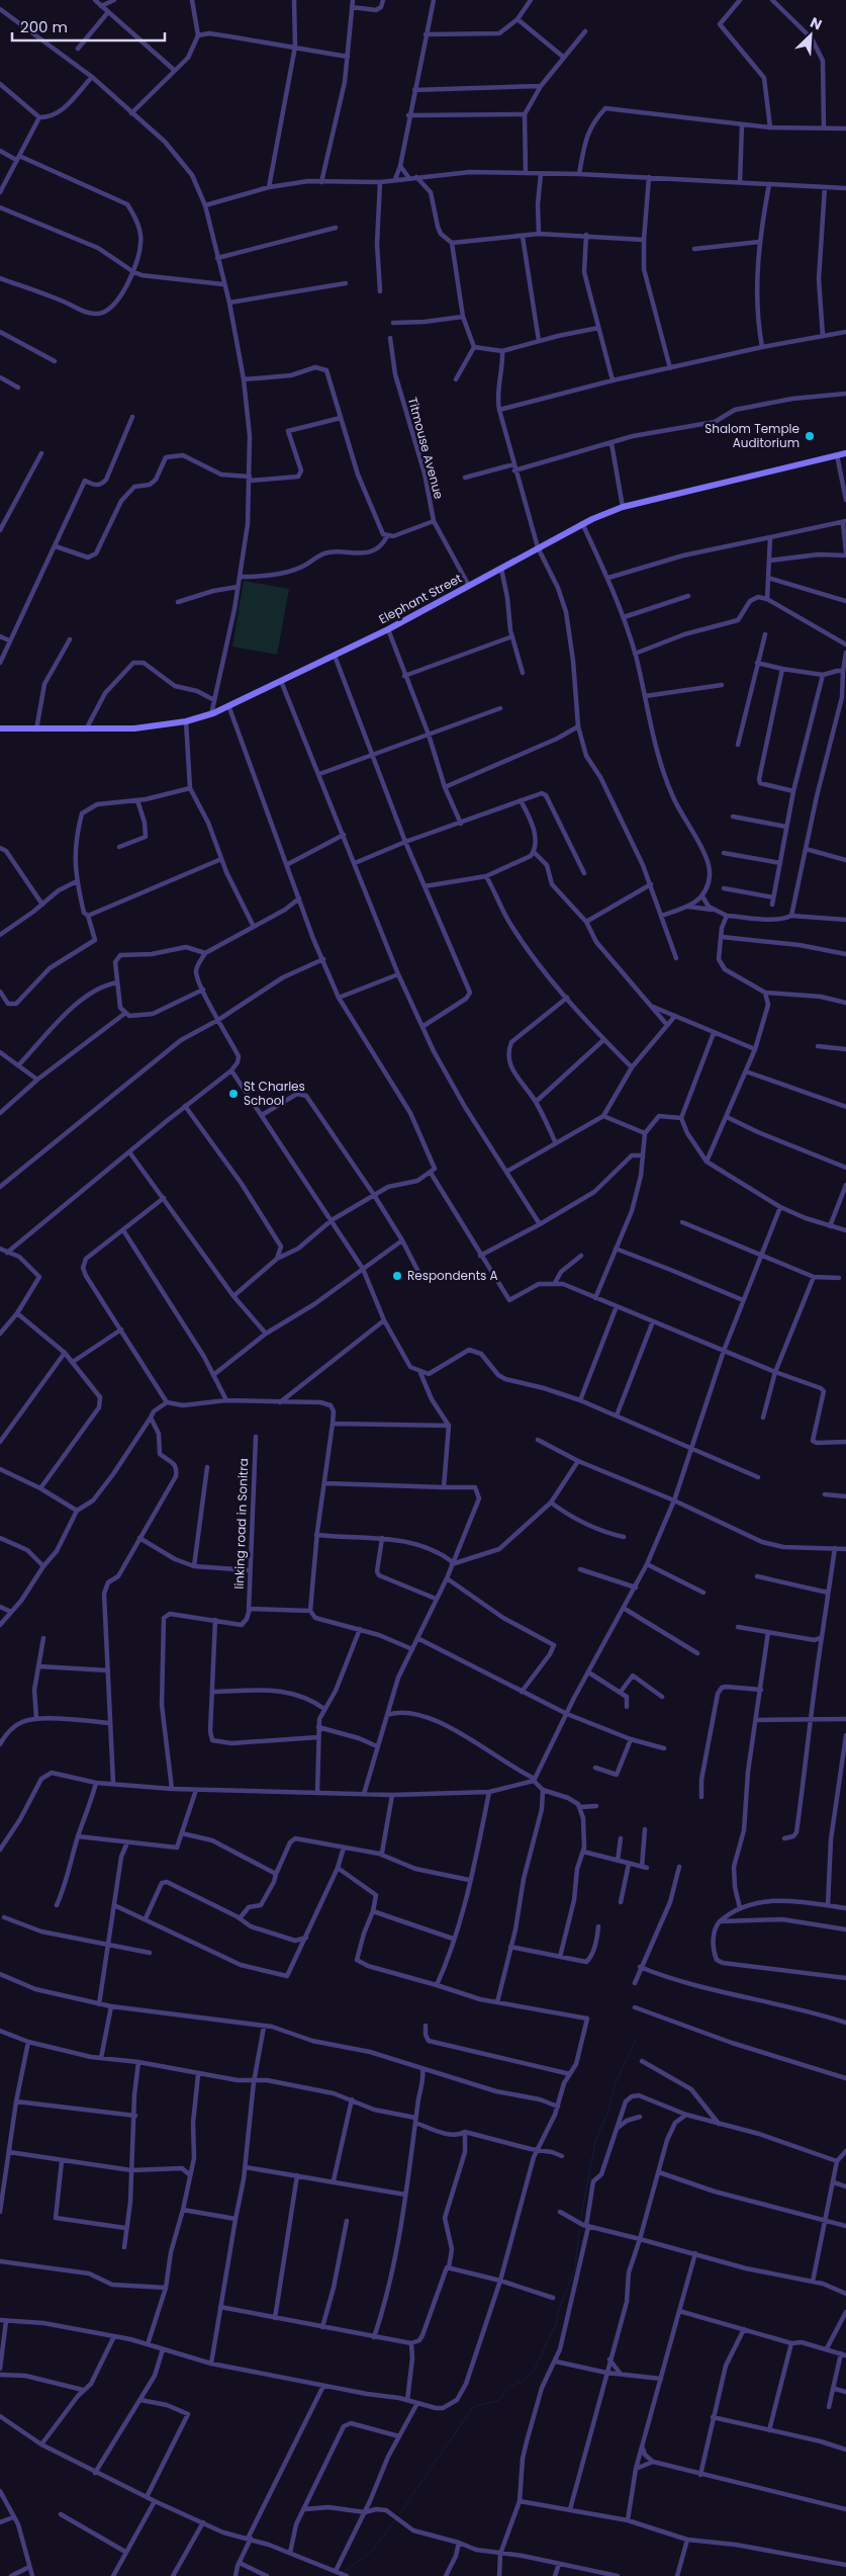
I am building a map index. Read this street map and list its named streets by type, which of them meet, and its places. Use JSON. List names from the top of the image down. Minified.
{"streets":{"main road":["Elephant Street"],"street":["Titmouse Avenue","linking road in Sonitra"]},"crossings":[["Titmouse Avenue","Elephant Street"]],"places":["Shalom Temple Auditorium","St Charles School","Respondents A"],"scale_bar":"200 m","north":"top right"}
